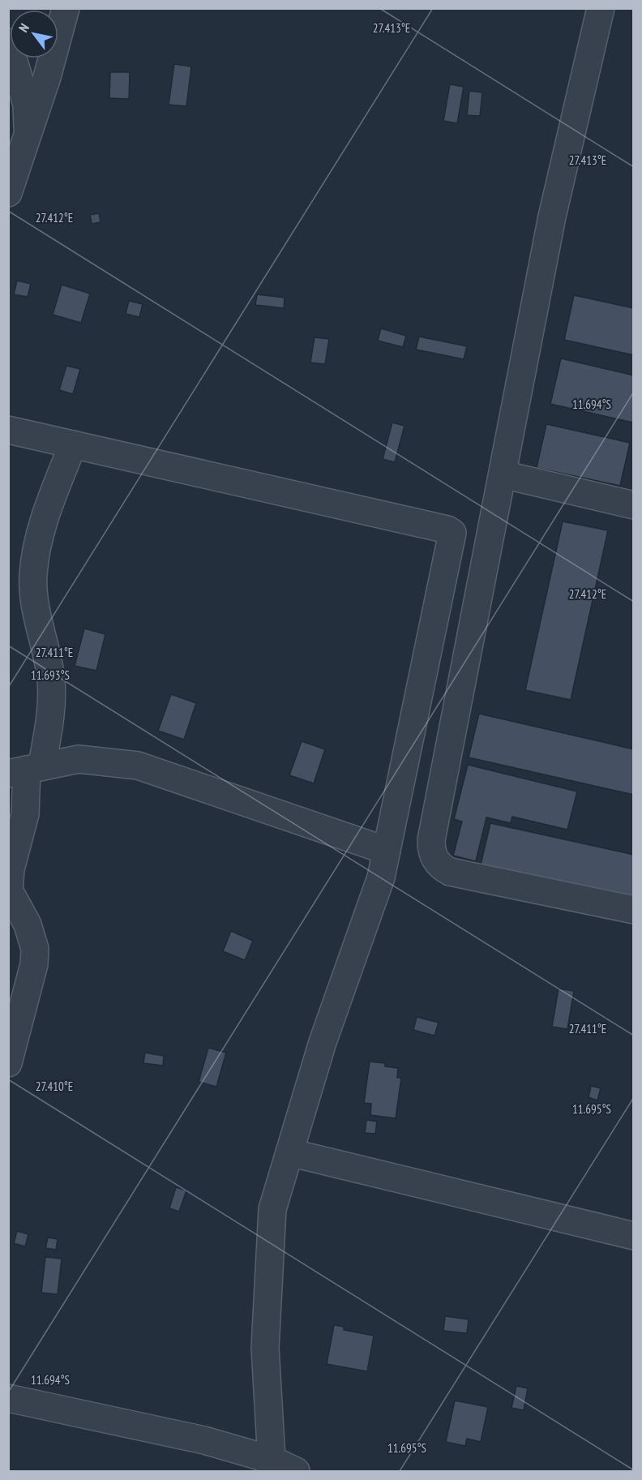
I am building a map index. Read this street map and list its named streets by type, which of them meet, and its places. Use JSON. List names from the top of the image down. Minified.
{"north":"top left","coordinates":["27.413°E","27.412°E","11.694°S","27.411°E","11.693°S","27.410°E","11.695°S"]}
